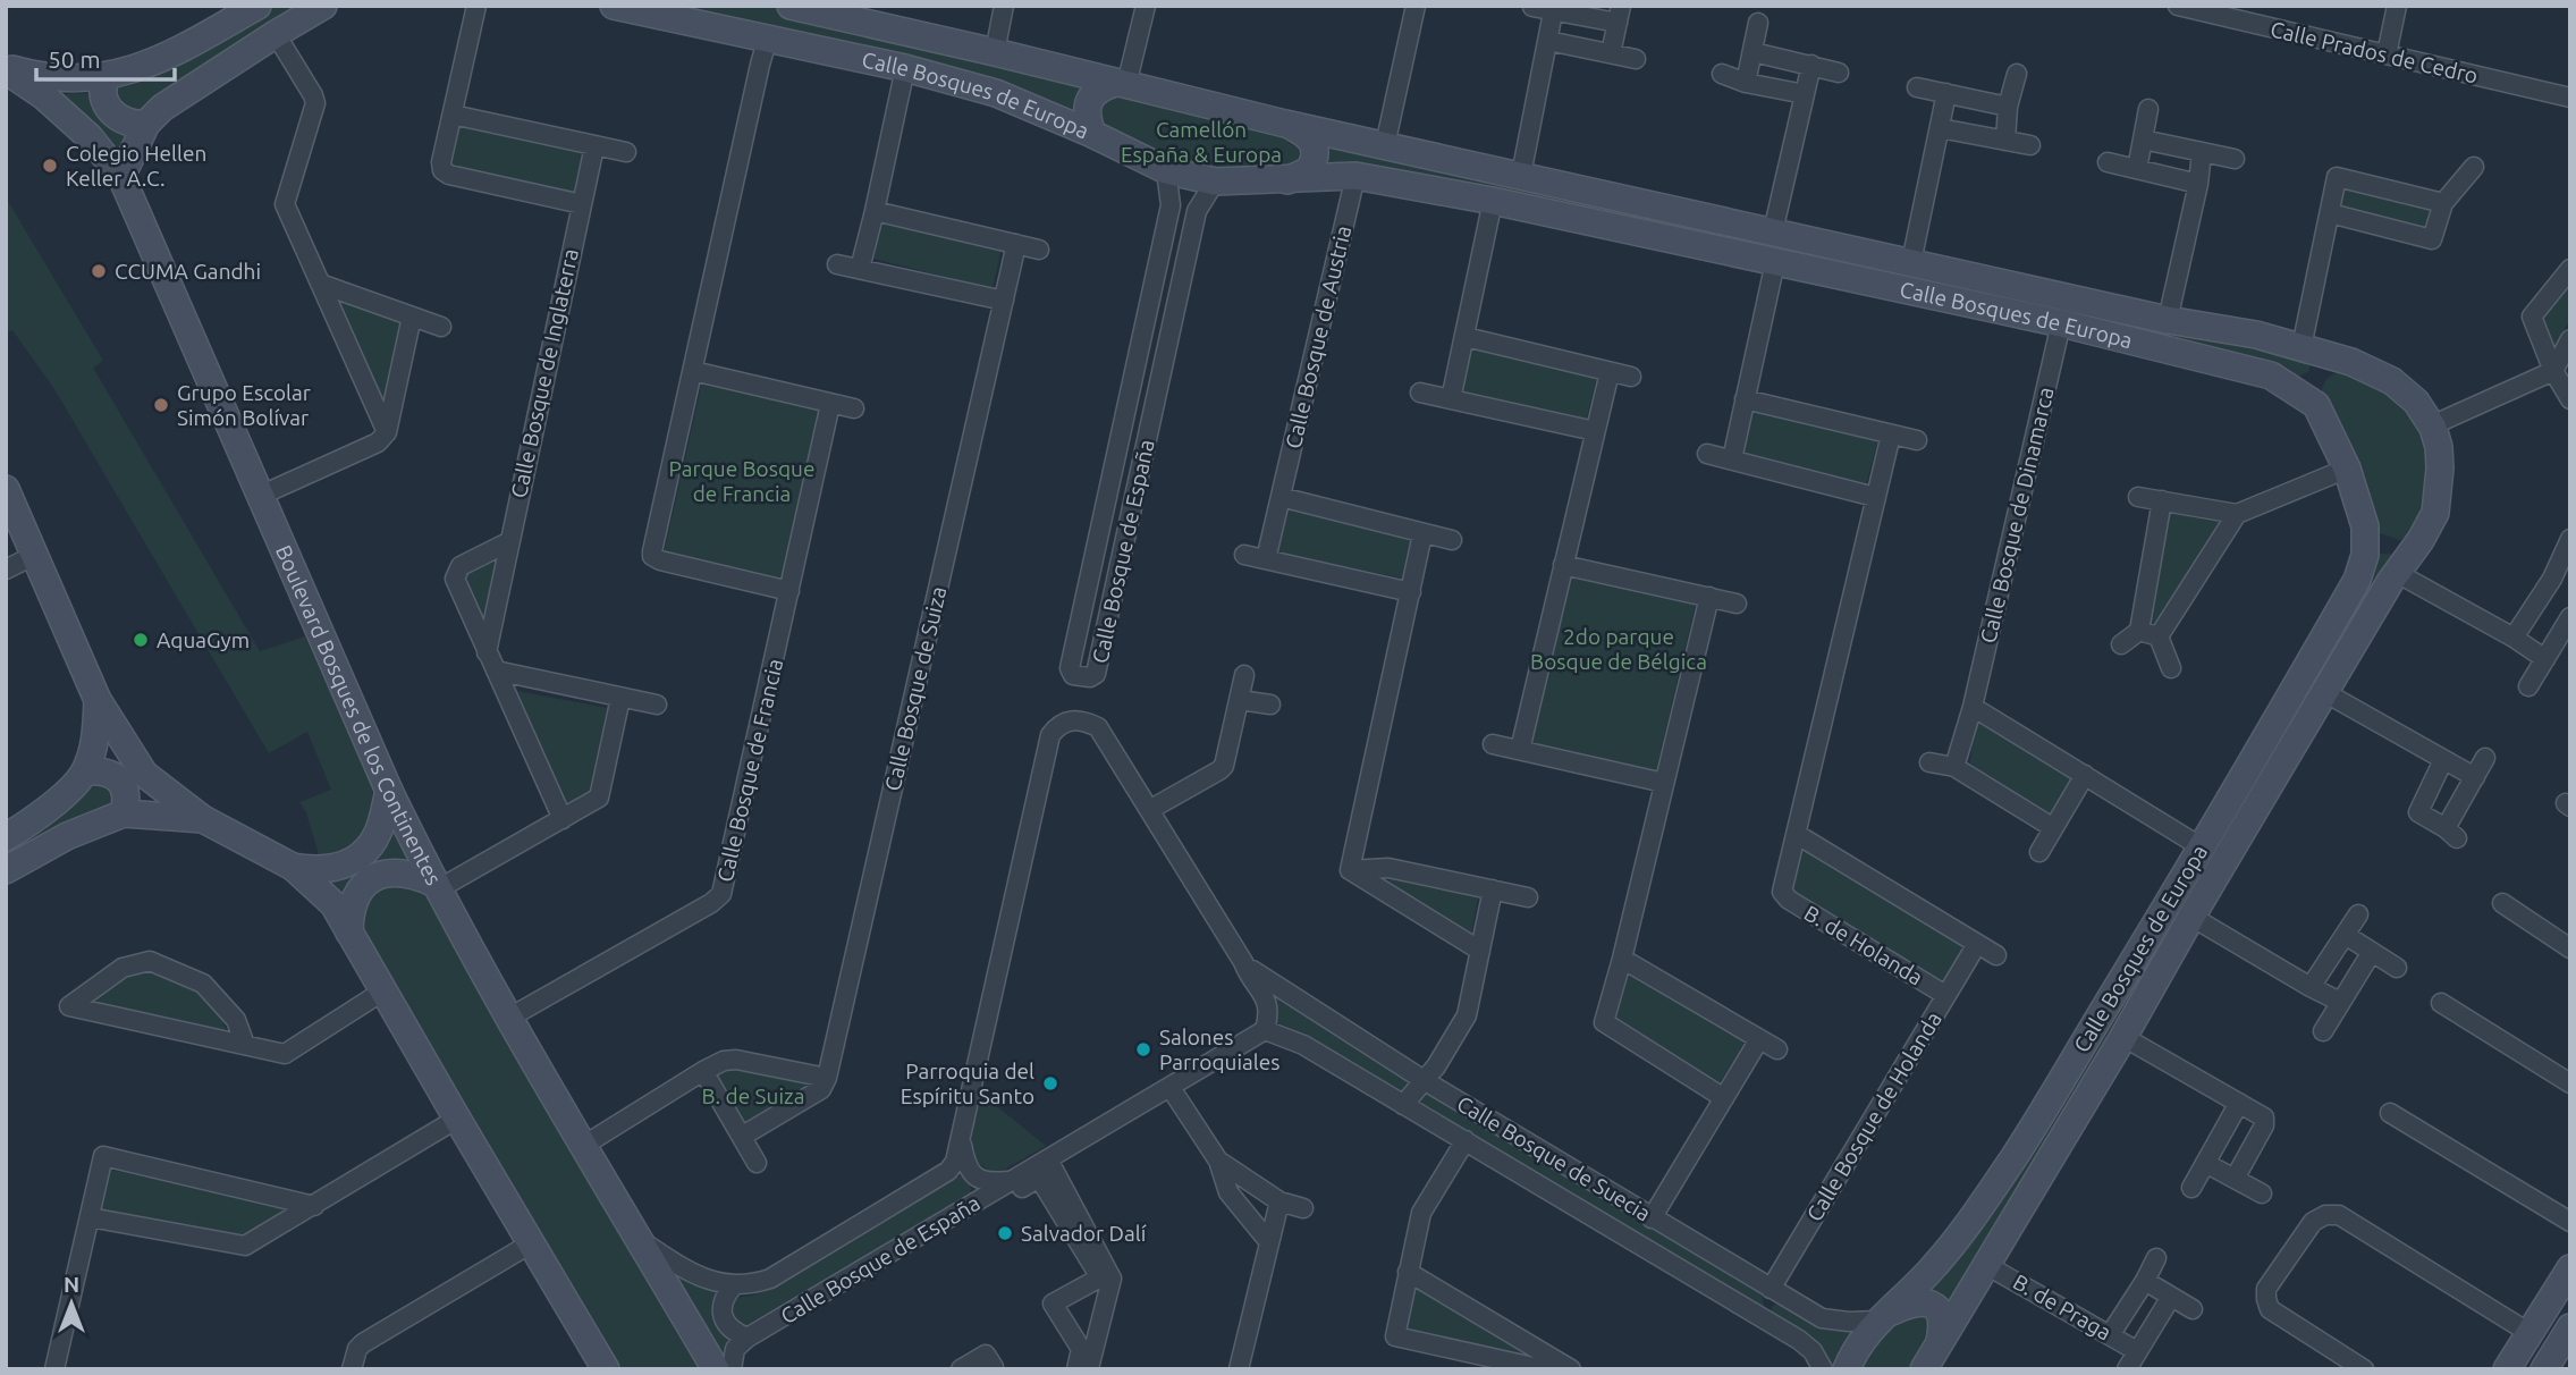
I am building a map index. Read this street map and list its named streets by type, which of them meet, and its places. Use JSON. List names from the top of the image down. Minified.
{"streets":{"street":["Calle Prados de Cedro","Calle Bosques de Europa","Calle Bosque de Austria","Calle Bosque de Inglaterra","Calle Bosque de Dinamarca","Calle Bosque de España","Calle Bosque de Suiza","Boulevard Bosques de los Continentes","Calle Bosque de Francia","B. de Holanda","Calle Bosque de Holanda","Calle Bosque de Suecia","B. de Praga"]},"crossings":[["Calle Bosques de Europa","Calle Bosque de Austria"],["Calle Bosques de Europa","Calle Bosque de Dinamarca"],["Calle Bosques de Europa","Calle Bosque de España"],["Calle Bosques de Europa","Calle Bosque de Suecia"],["Calle Bosques de Europa","B. de Praga"],["Calle Bosque de España","Boulevard Bosques de los Continentes"],["Calle Bosque de España","Calle Bosque de Suecia"],["Boulevard Bosques de los Continentes","Calle Bosque de Francia"],["B. de Holanda","Calle Bosque de Holanda"],["Calle Bosque de Holanda","Calle Bosque de Suecia"]],"parks":["Camellón España & Europa","Parque Bosque de Francia","2do parque Bosque de Bélgica","B. de Suiza"],"places":["Colegio Hellen Keller A.C.","CCUMA Gandhi","Grupo Escolar Simón Bolívar","AquaGym","Salones Parroquiales","Parroquia del Espíritu Santo","Salvador Dalí"],"scale_bar":"50 m","north":"top"}
